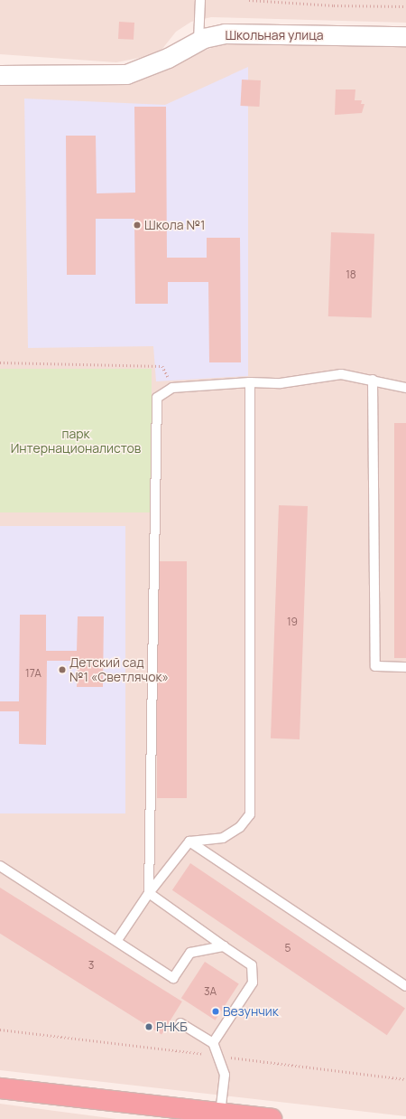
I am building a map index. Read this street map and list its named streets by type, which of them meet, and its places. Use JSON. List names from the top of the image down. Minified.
{"streets":{"street":["Школьная улица"]},"parks":["парк Интернационалистов"],"places":["Школа №1","Детский сад №1 «Светлячок»","Везунчик","РНКБ"],"house_numbers":["18","19","17А","5","3","3А"]}
